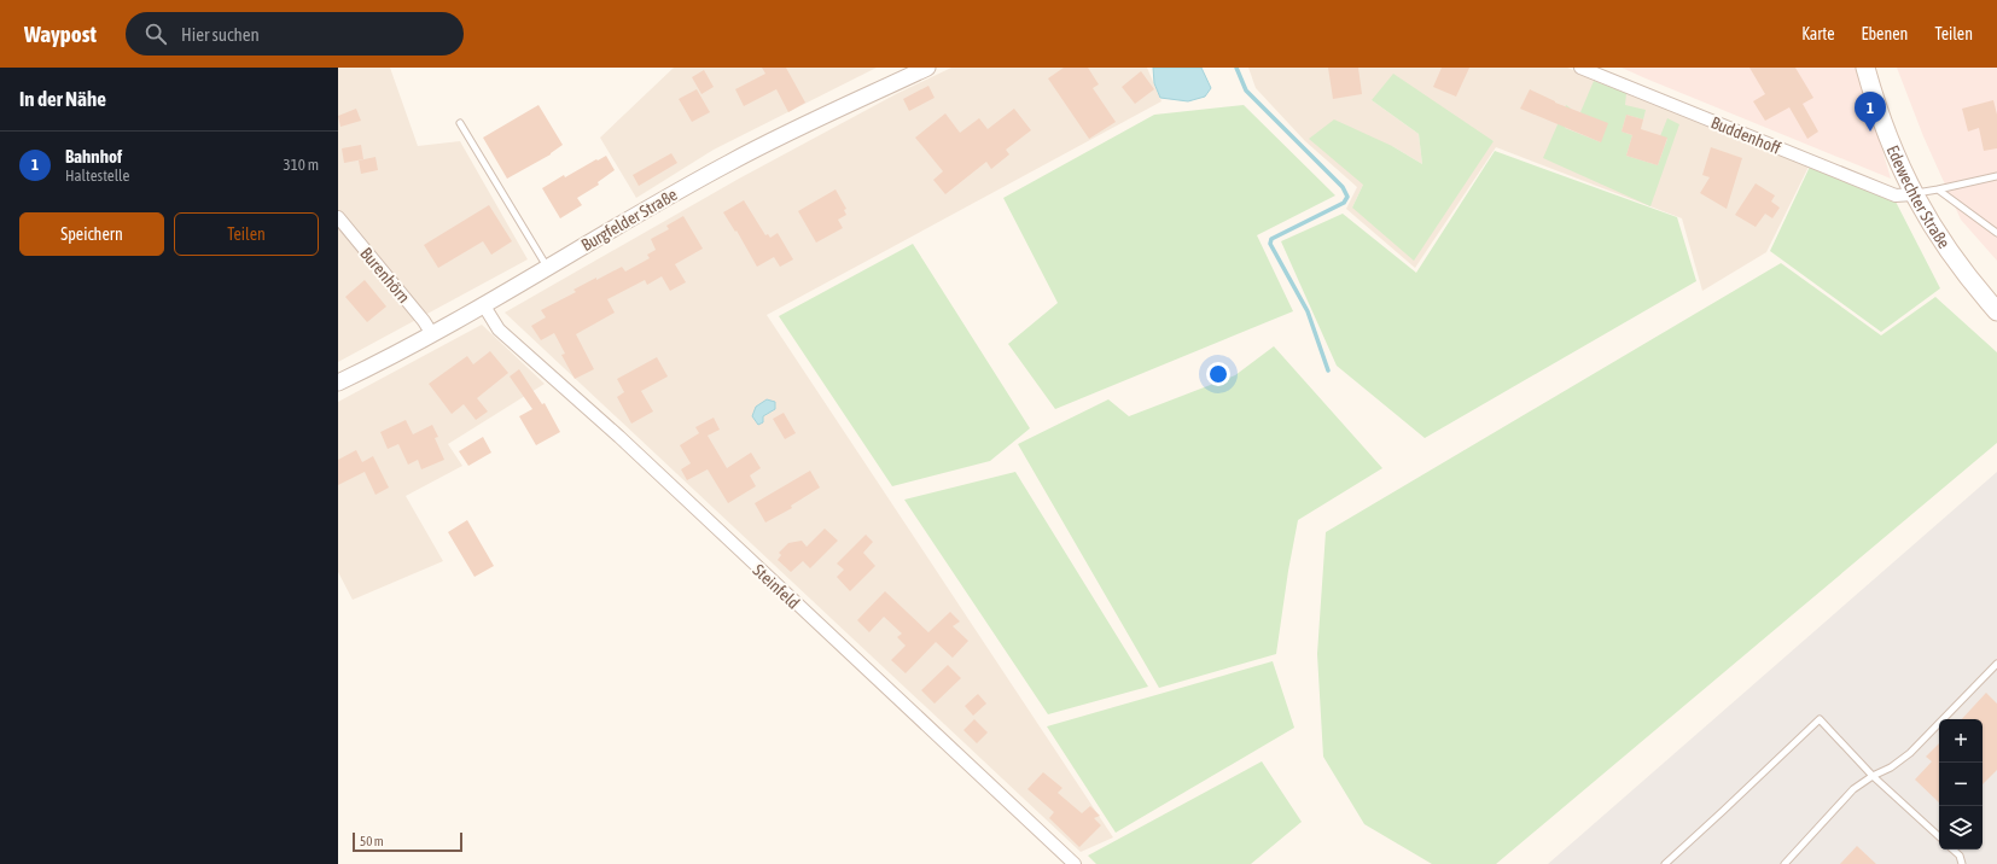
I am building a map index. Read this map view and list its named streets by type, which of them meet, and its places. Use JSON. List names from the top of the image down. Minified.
{"streets":{"main road":["Edewechter Straße"],"street":["Buddenhoff","Burgfelder Straße","Burenhörn","Steinfeld"]},"crossings":[["Buddenhoff","Edewechter Straße"],["Burgfelder Straße","Burenhörn"],["Burgfelder Straße","Steinfeld"]],"scale_bar":"50 m","page":{"header":"Waypost","search":"Hier suchen","nav":["Karte","Ebenen","Teilen"],"heading":"In der Nähe","pins":"1","list":[{"mark":"1","name":"Bahnhof","note":"Haltestelle","value":"310 m"}],"buttons":["Speichern","Teilen"],"map_buttons":["+","−"],"scale":"50 m"}}
